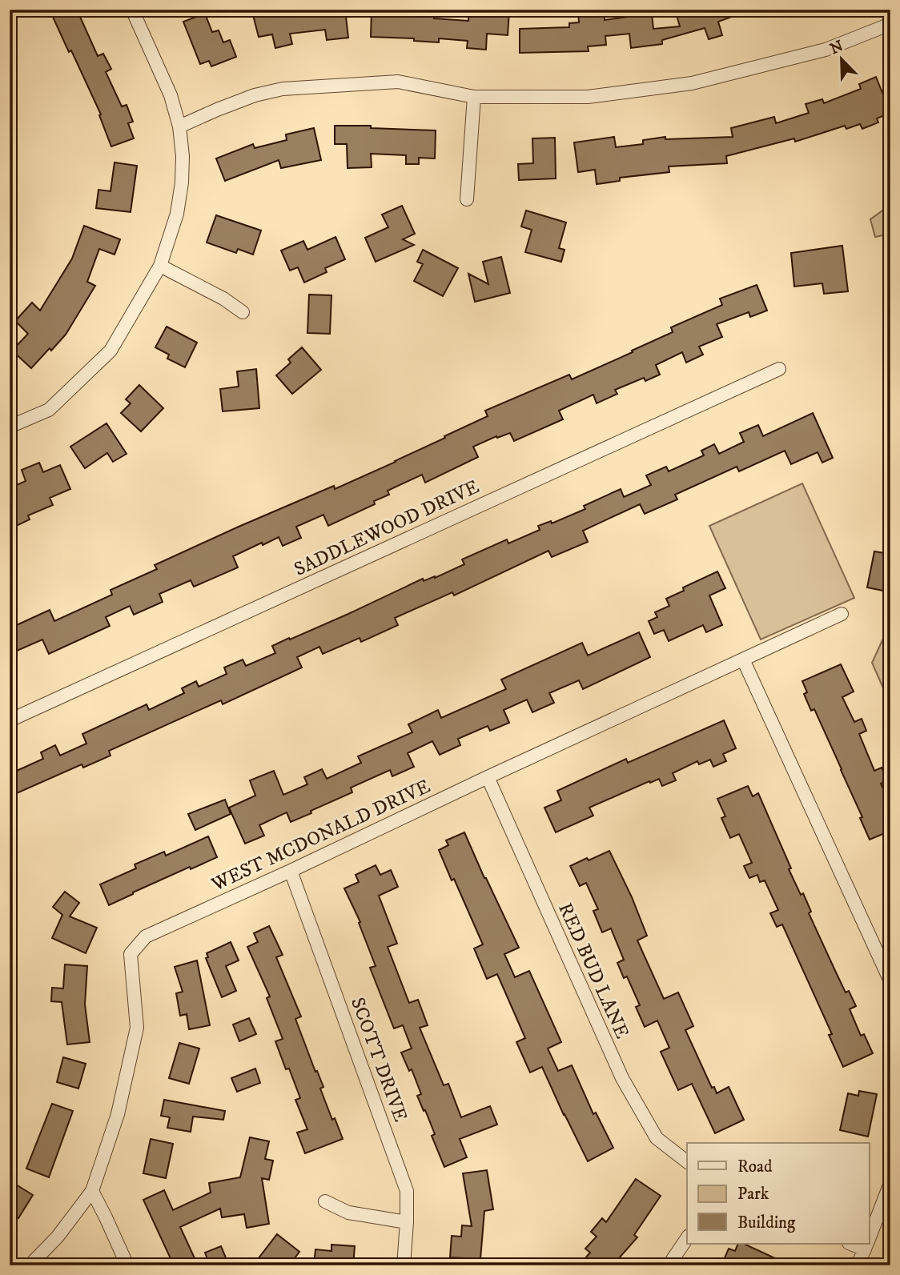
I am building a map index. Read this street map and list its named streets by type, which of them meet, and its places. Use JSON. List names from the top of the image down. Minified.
{"streets":{"street":["SADDLEWOOD DRIVE","WEST MCDONALD DRIVE","RED BUD LANE","SCOTT DRIVE"]},"crossings":[["WEST MCDONALD DRIVE","RED BUD LANE"],["WEST MCDONALD DRIVE","SCOTT DRIVE"]],"legend":["Road","Park","Building"],"north":"top left"}
